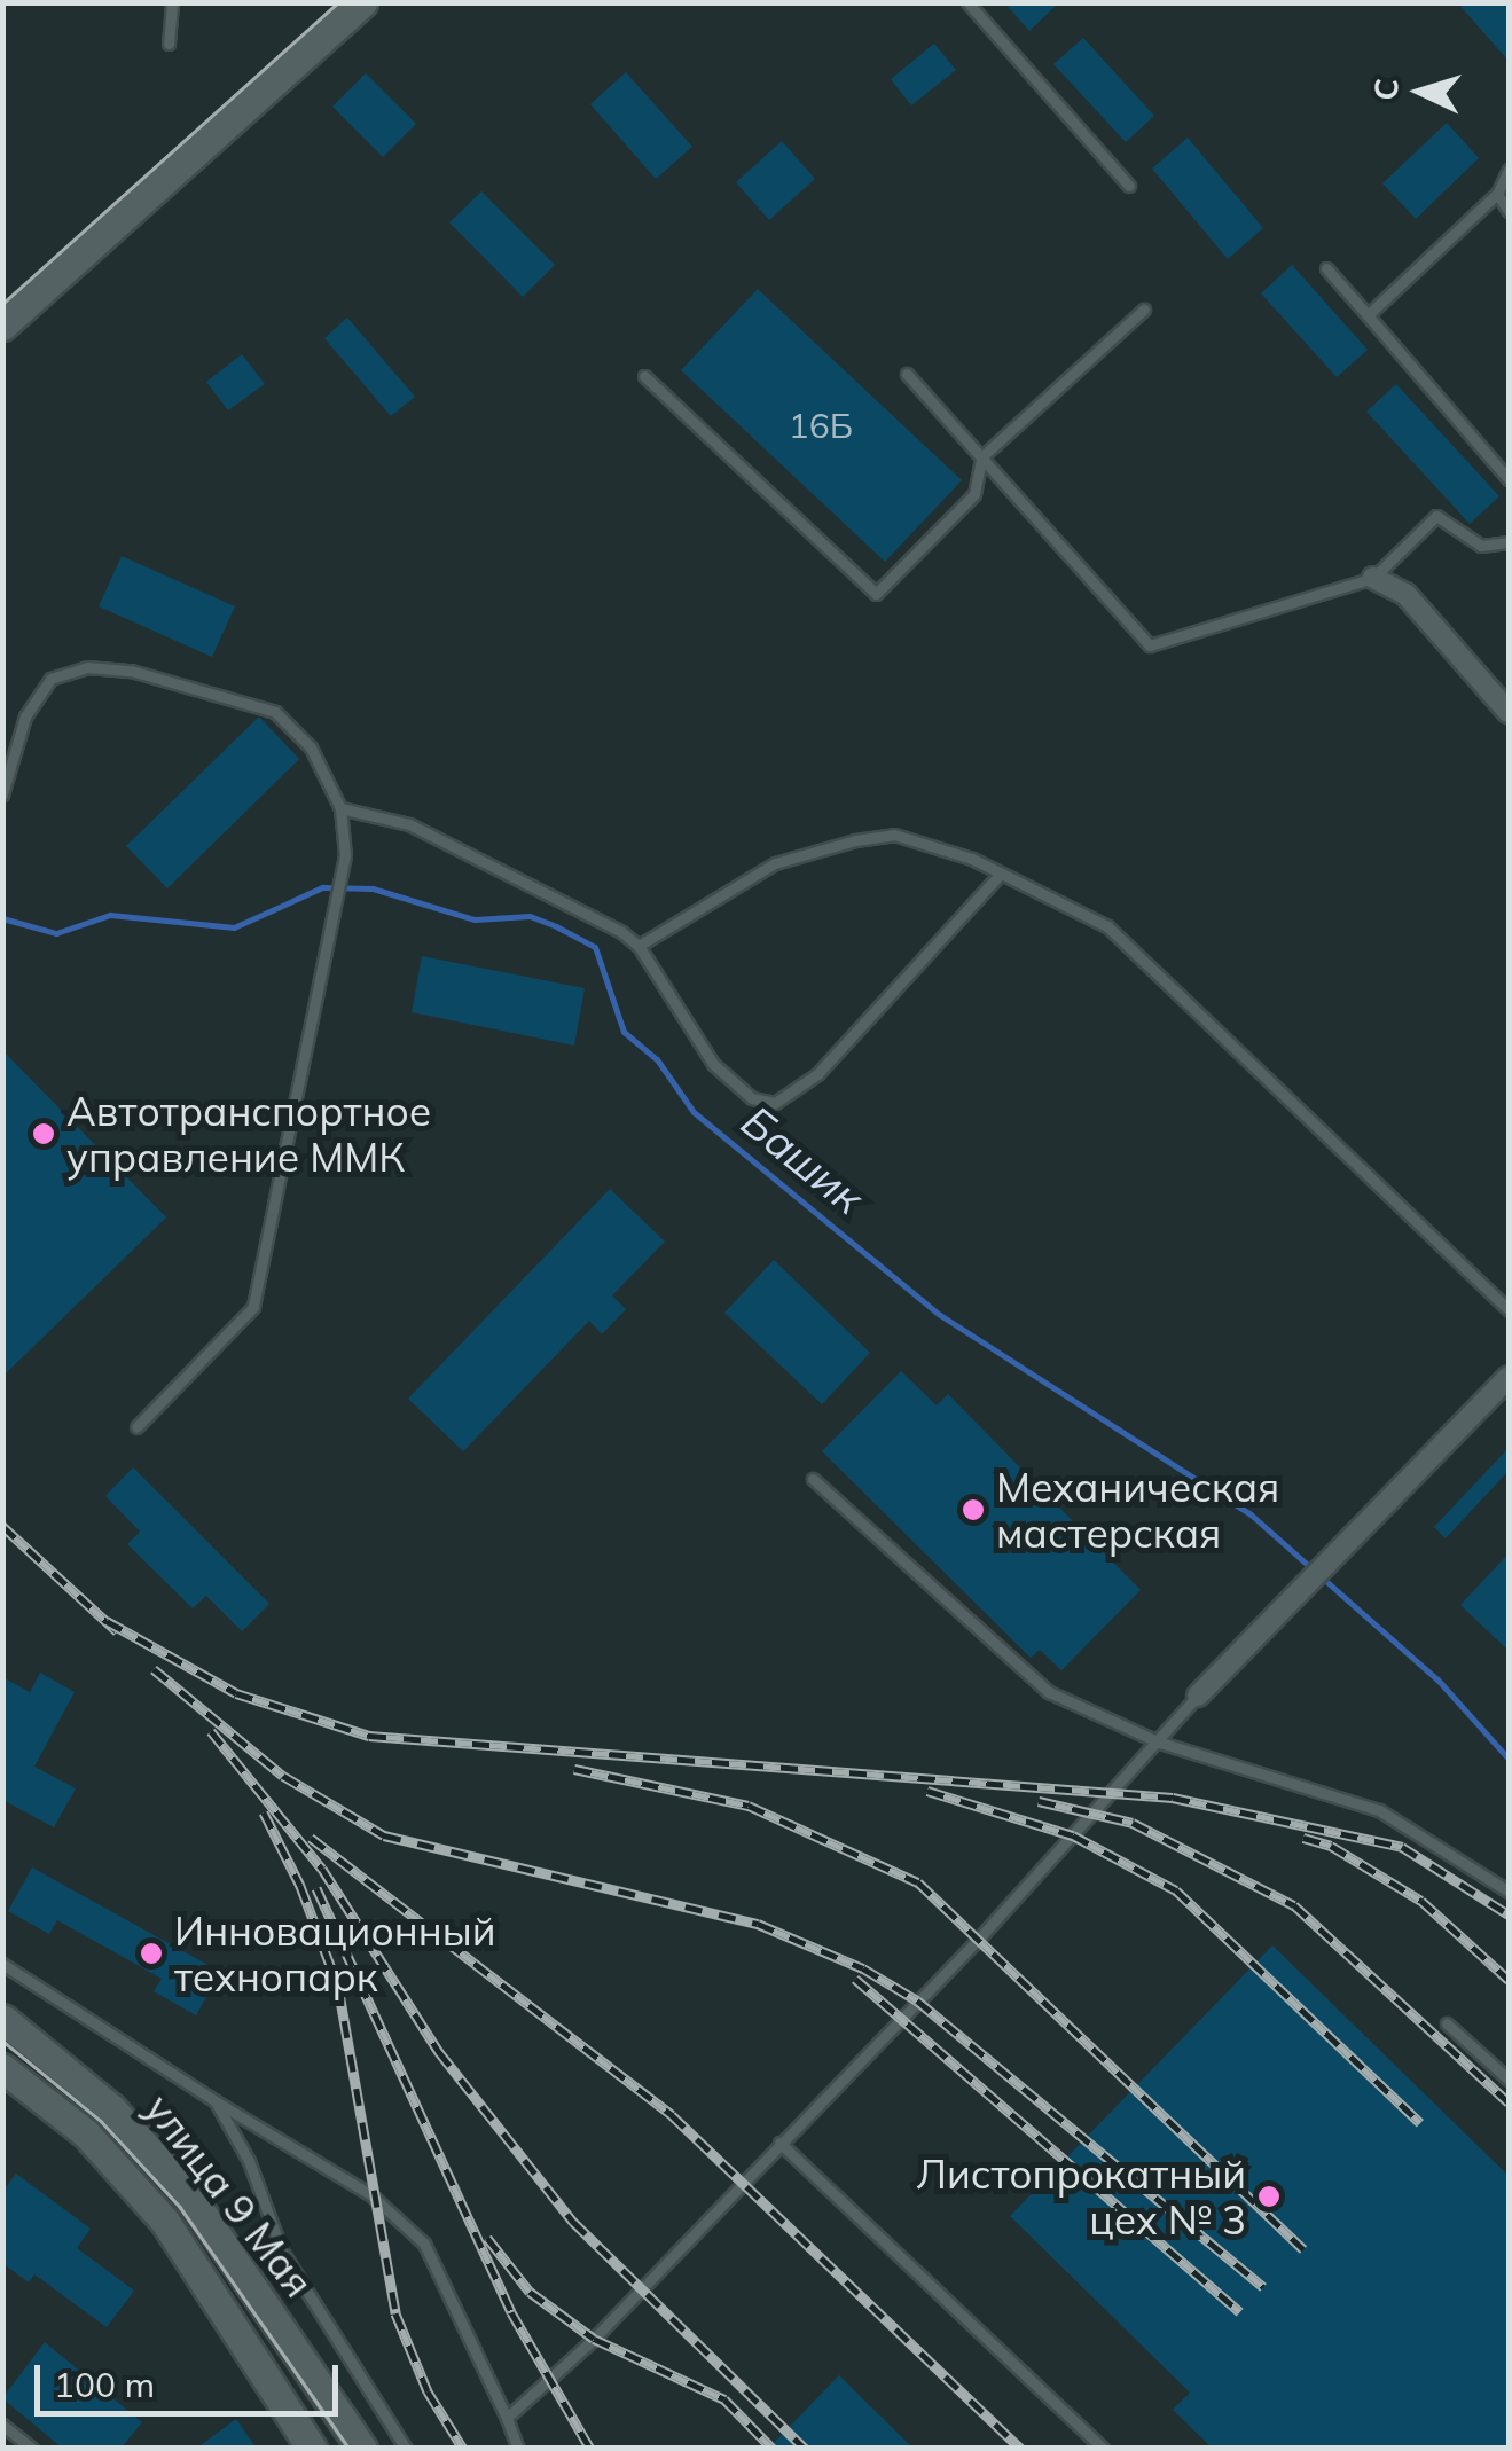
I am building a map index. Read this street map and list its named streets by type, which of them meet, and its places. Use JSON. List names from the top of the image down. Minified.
{"streets":{"main road":["улица 9 Мая"]},"water":["Башик"],"places":["Автотранспортное управление ММК","Механическая мастерская","Инновационный технопарк","Листопрокатный цех № 3"],"house_numbers":["16Б"],"scale_bar":"100 m","north":"left"}
